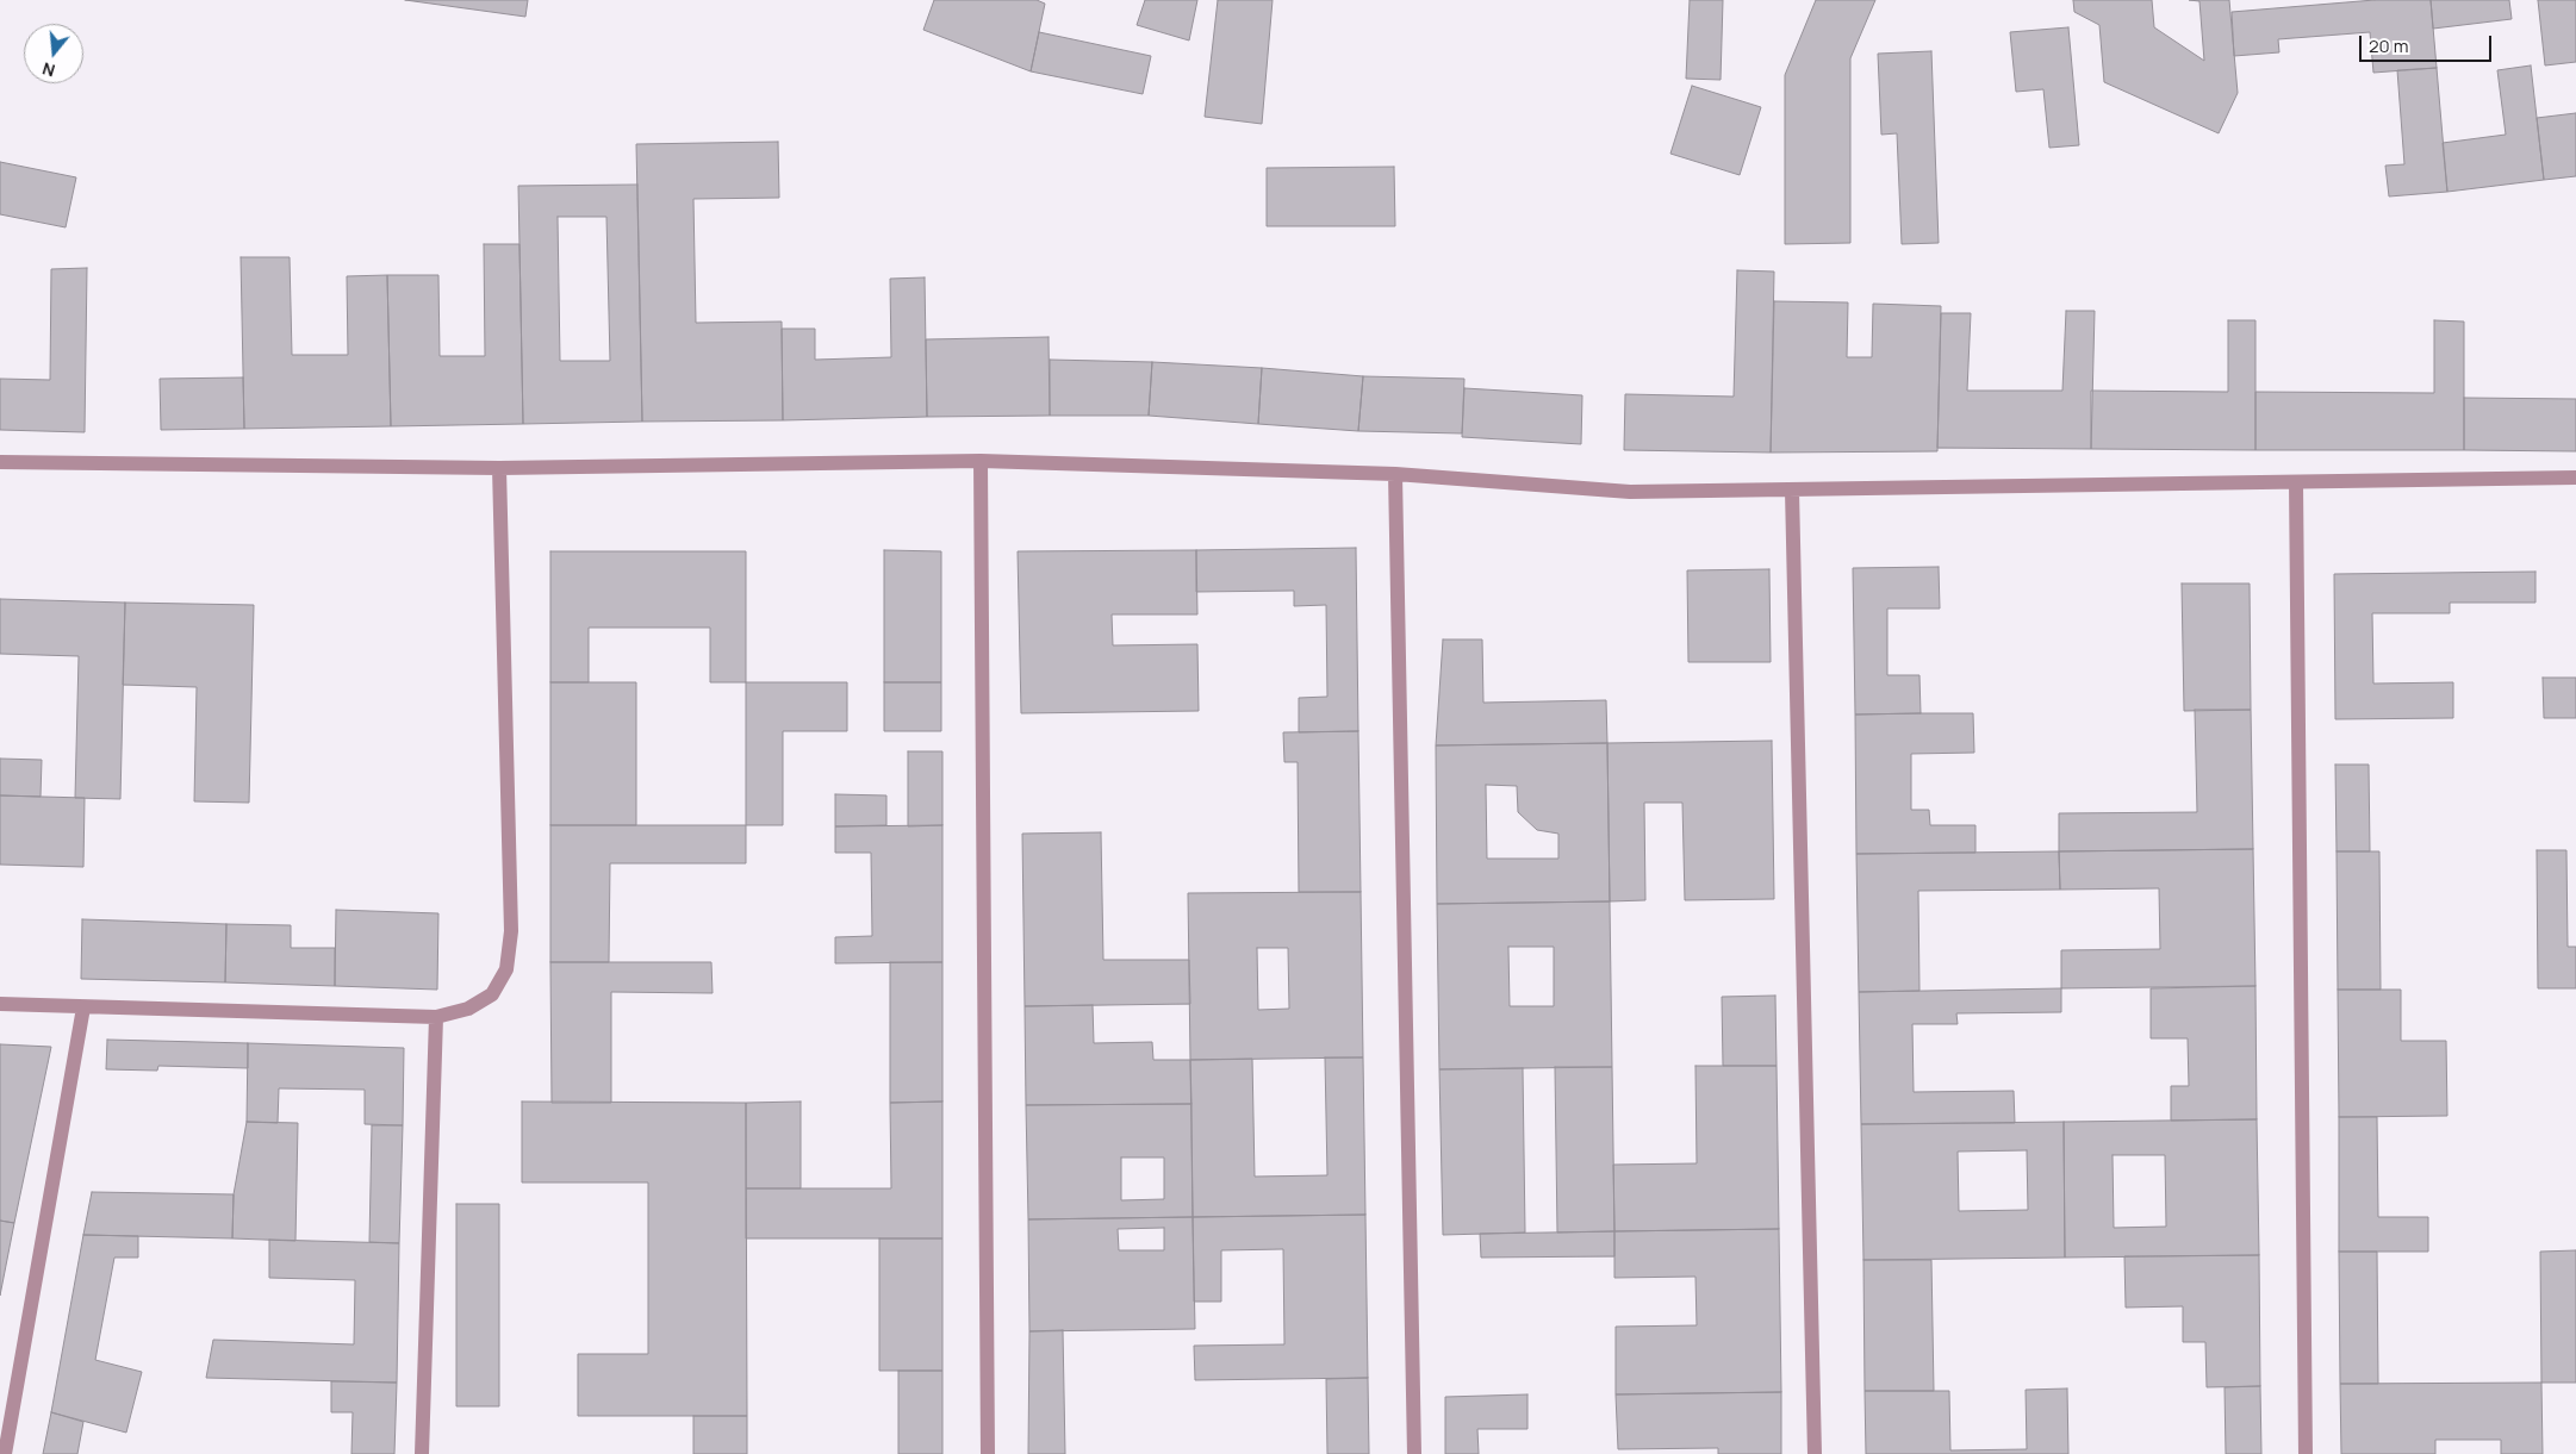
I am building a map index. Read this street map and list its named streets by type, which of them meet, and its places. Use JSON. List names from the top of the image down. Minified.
{"scale_bar":"20 m","north":"bottom"}
